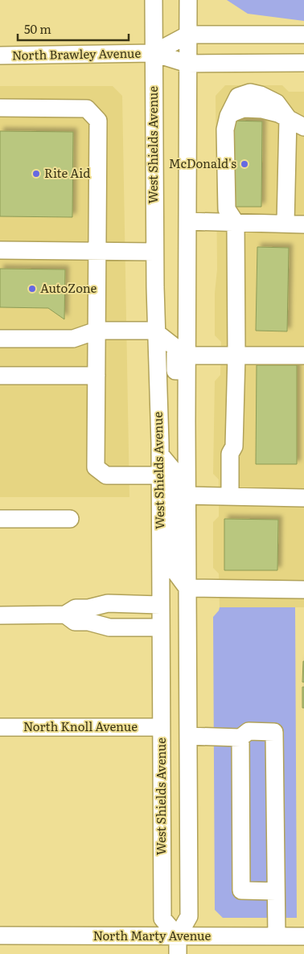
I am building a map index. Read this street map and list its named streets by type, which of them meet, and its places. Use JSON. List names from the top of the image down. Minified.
{"streets":{"street":["North Brawley Avenue","West Shields Avenue","North Knoll Avenue","North Marty Avenue"]},"crossings":[["North Brawley Avenue","West Shields Avenue"],["West Shields Avenue","North Knoll Avenue"],["West Shields Avenue","North Marty Avenue"]],"places":["McDonald's","Rite Aid","AutoZone"],"scale_bar":"50 m"}
